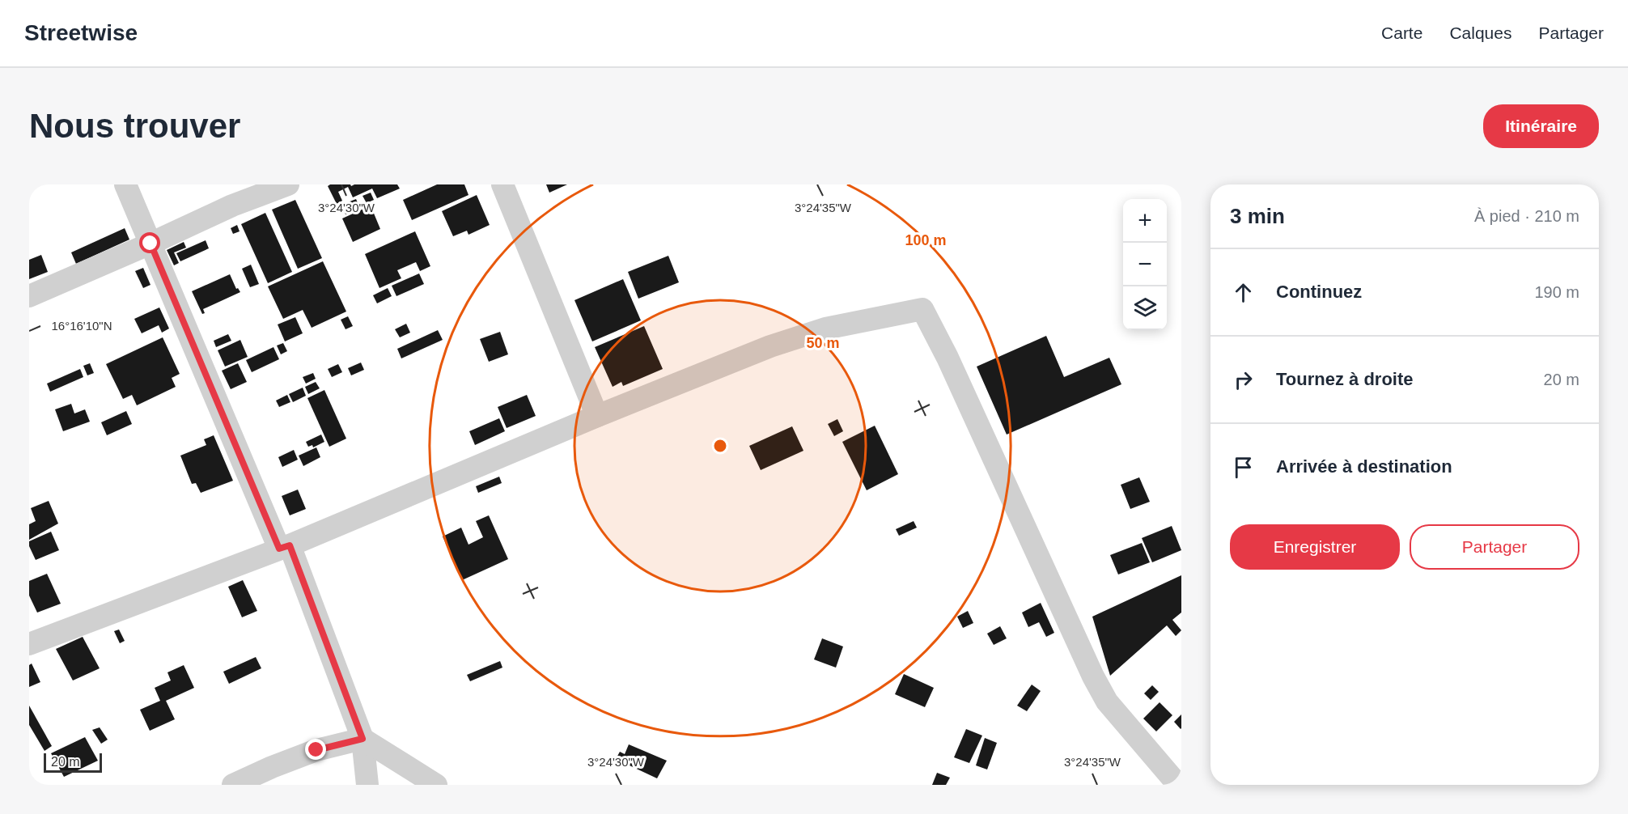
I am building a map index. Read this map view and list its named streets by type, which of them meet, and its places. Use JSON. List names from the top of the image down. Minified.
{"scale_bar":"20 m","page":{"header":"Streetwise","nav":["Carte","Calques","Partager"],"buttons":["Itinéraire",["Enregistrer","Partager"]],"title":"Nous trouver","heading":["3 min","À pied · 210 m"],"map_buttons":["+","−"],"list":[["Continuez","190 m"],["Tournez à droite","20 m"],"Arrivée à destination"],"scale":"20 m"},"coordinates":["3°24'30\"W","3°24'35\"W","16°16'10\"N"],"rings":["100 m","50 m"]}
